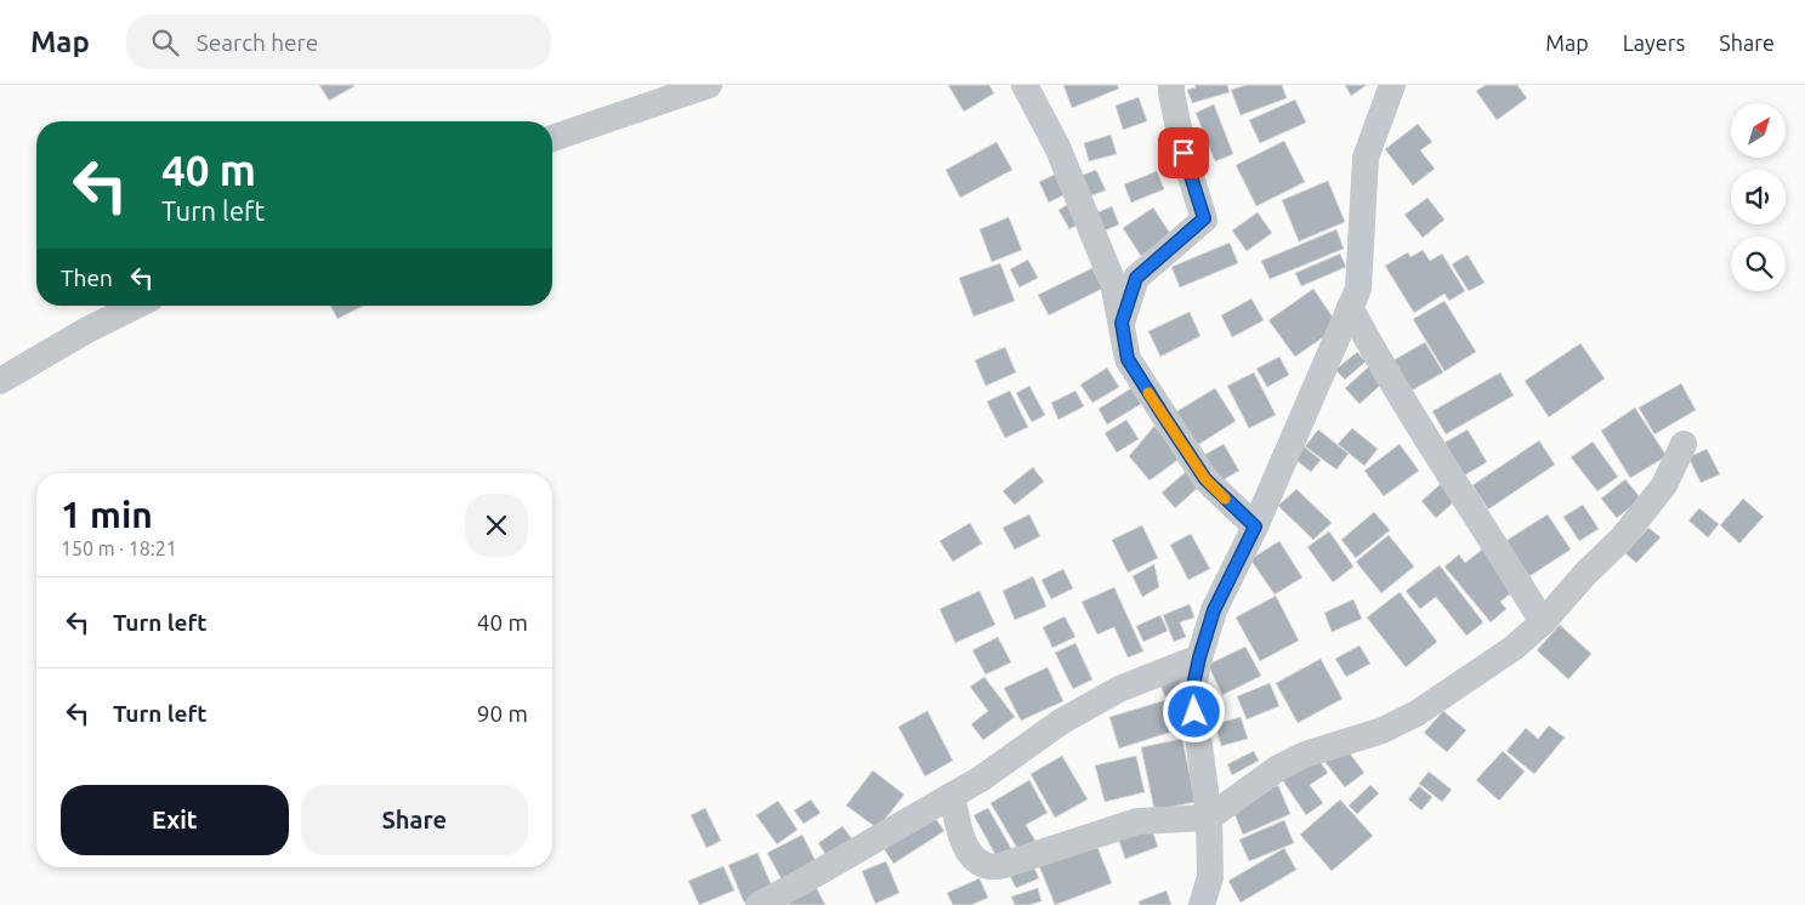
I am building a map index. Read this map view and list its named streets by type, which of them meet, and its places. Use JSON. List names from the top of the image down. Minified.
{"north":"top right","page":{"header":"Map","search":"Search here","nav":["Map","Layers","Share"],"turn":["40 m","Turn left"],"then":"Then","heading":["1 min","150 m · 18:21"],"list":[{"name":"Turn left","value":"40 m"},{"name":"Turn left","value":"90 m"}],"buttons":["Exit","Share"]}}
